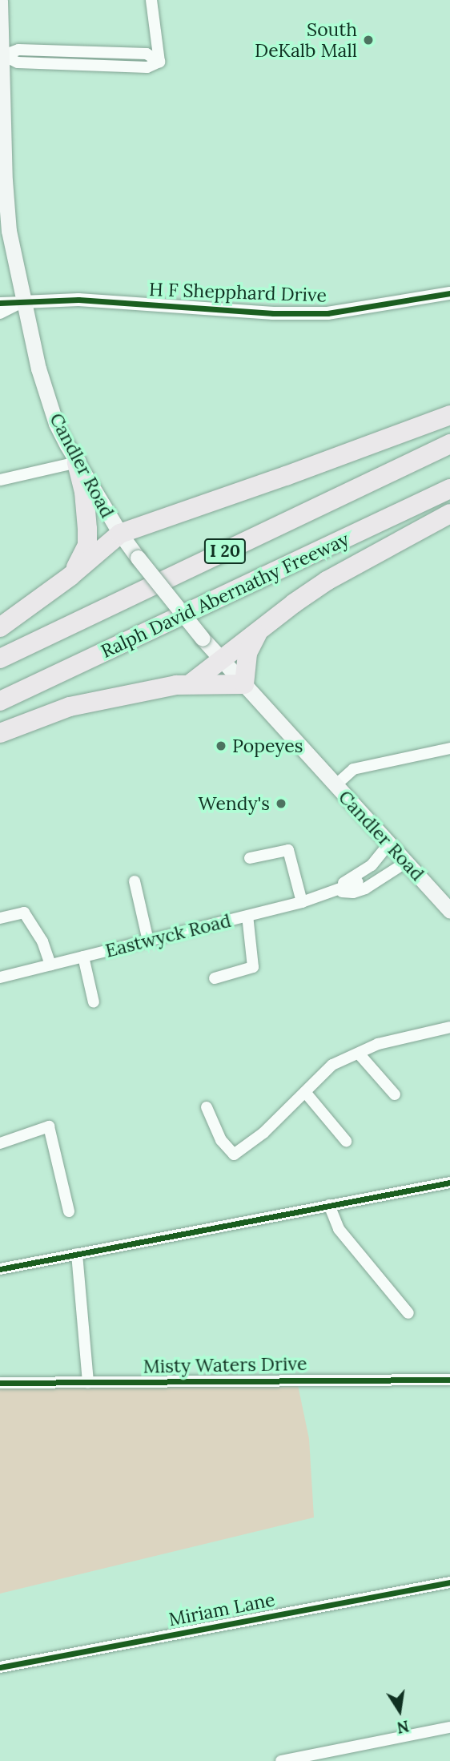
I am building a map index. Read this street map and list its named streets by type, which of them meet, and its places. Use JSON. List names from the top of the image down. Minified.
{"streets":{"highway":["I 20","Ralph David Abernathy Freeway"],"main road":["Candler Road"],"street":["H F Shepphard Drive","Eastwyck Road","Misty Waters Drive","Miriam Lane"]},"crossings":[["H F Shepphard Drive","Candler Road"],["Candler Road","Eastwyck Road"]],"places":["South DeKalb Mall","Popeyes","Wendy's"],"north":"bottom"}
